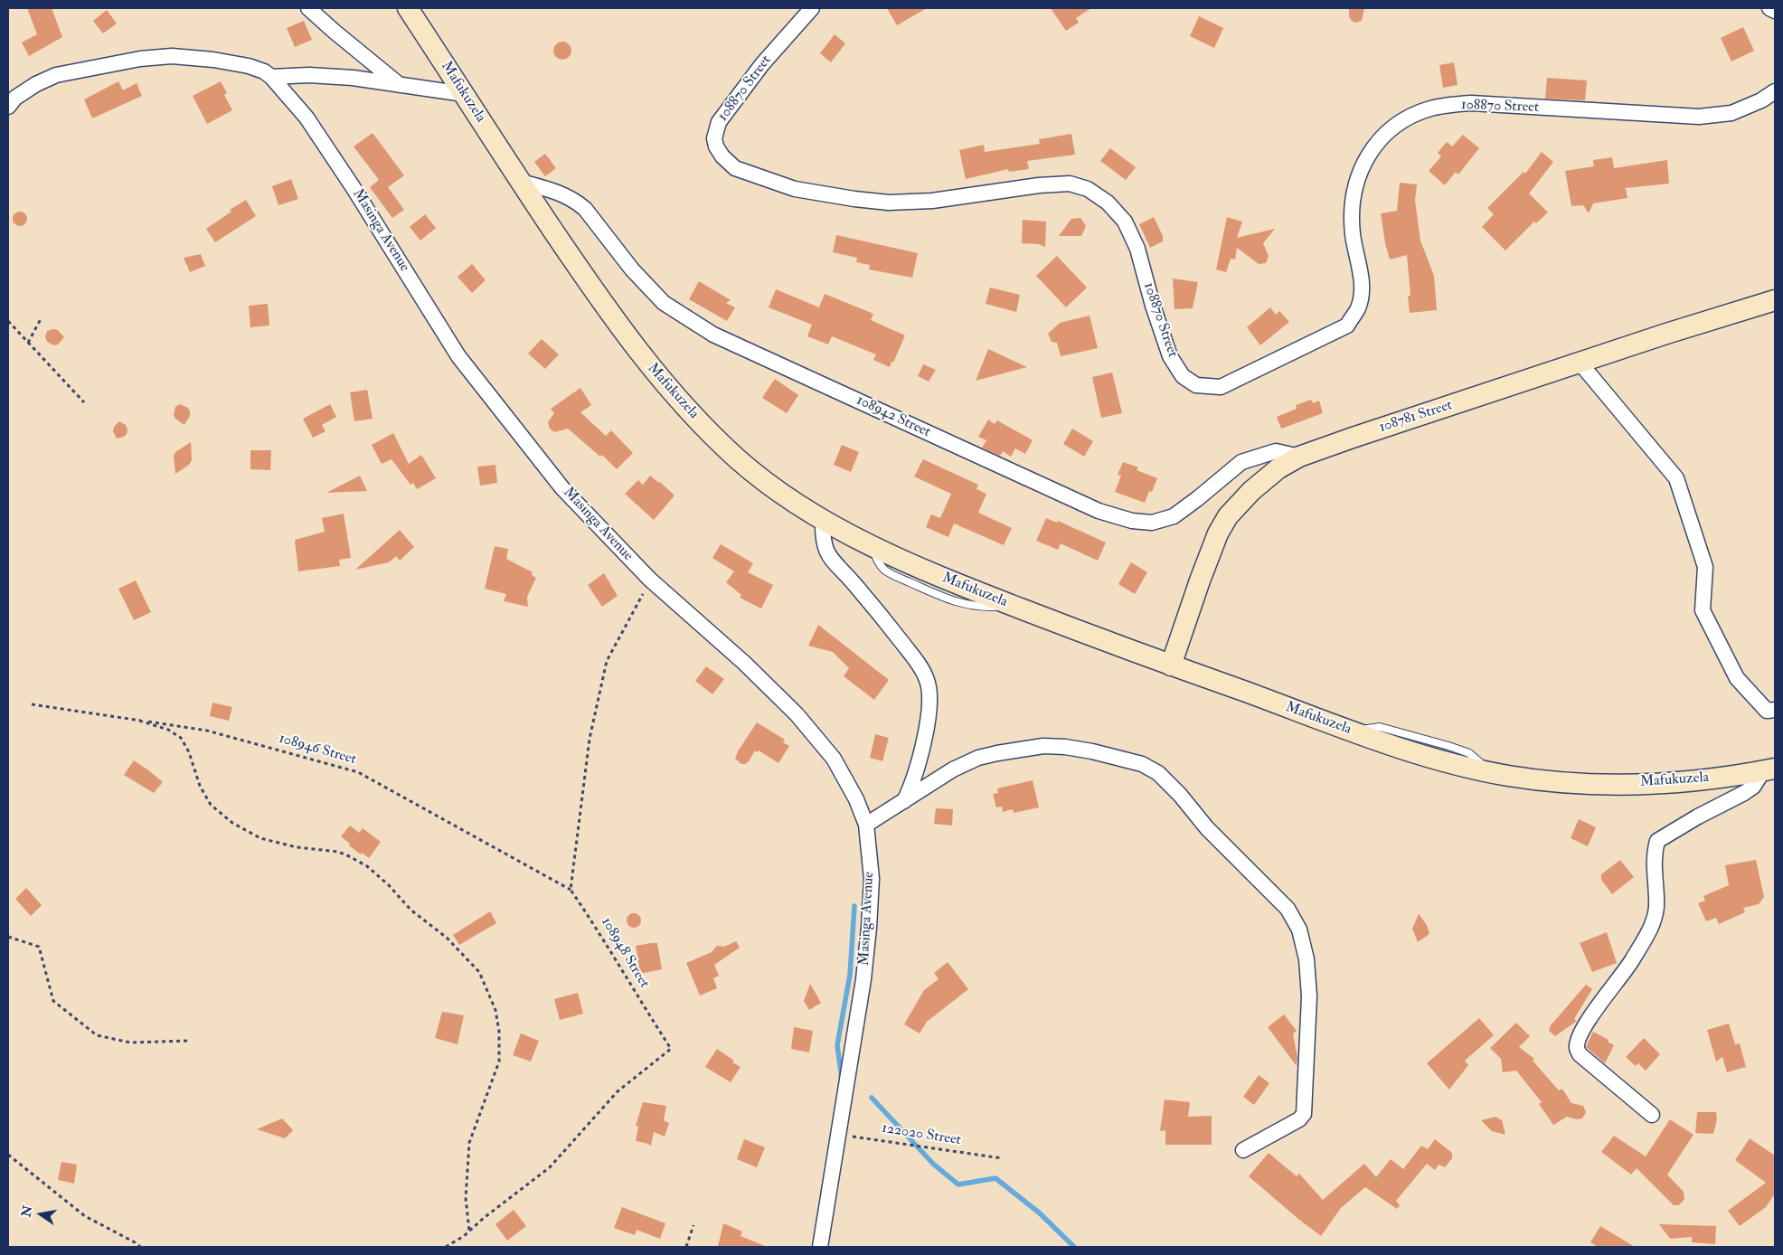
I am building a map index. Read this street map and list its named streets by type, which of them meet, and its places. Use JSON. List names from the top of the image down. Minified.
{"streets":{"main road":["Mafukuzela","108781 Street"],"street":["108870 Street","Masinga Avenue","108942 Street"],"path":["108946 Street","108948 Street","122020 Street"]},"crossings":[["Mafukuzela","108942 Street"],["Mafukuzela","108781 Street"],["Masinga Avenue","122020 Street"],["108942 Street","108781 Street"],["108946 Street","108948 Street"]],"north":"left"}
